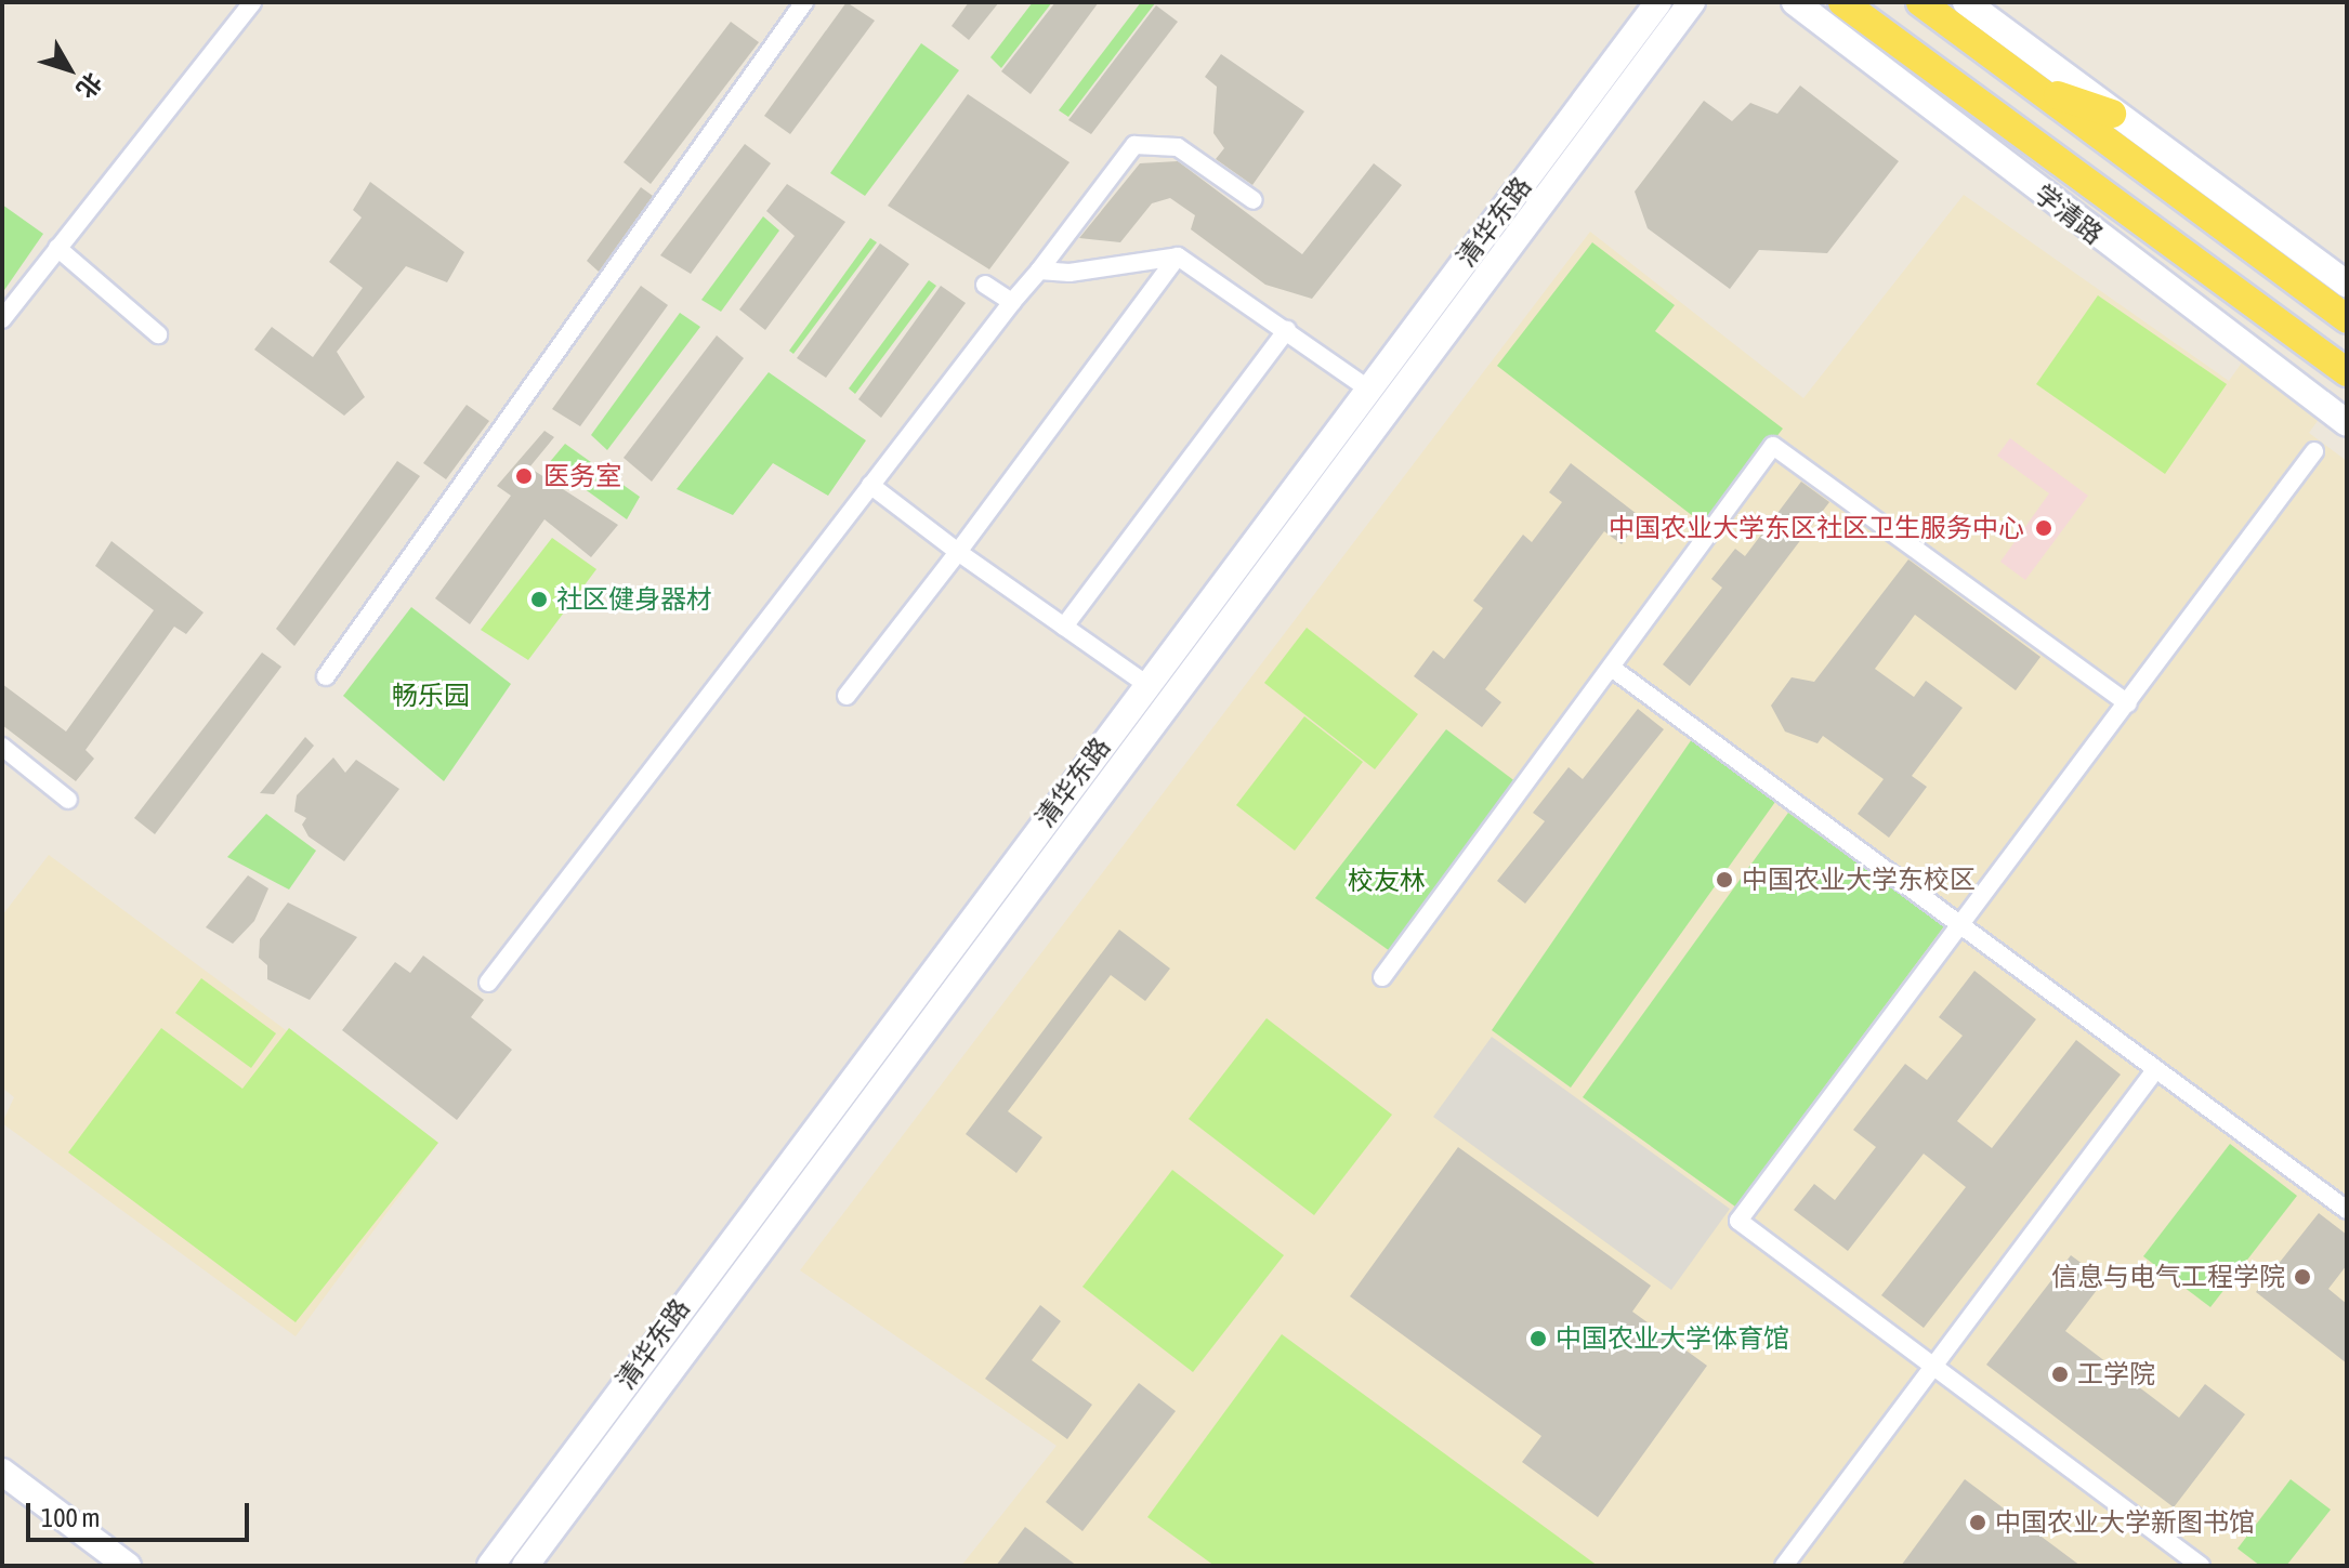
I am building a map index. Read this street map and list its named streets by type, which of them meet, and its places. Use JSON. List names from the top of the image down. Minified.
{"streets":{"main road":["学清路","清华东路"]},"parks":["畅乐园","校友林"],"places":["医务室","中国农业大学东区社区卫生服务中心","社区健身器材","中国农业大学东校区","信息与电气工程学院","中国农业大学体育馆","工学院","中国农业大学新图书馆"],"scale_bar":"100 m","north":"bottom right"}
